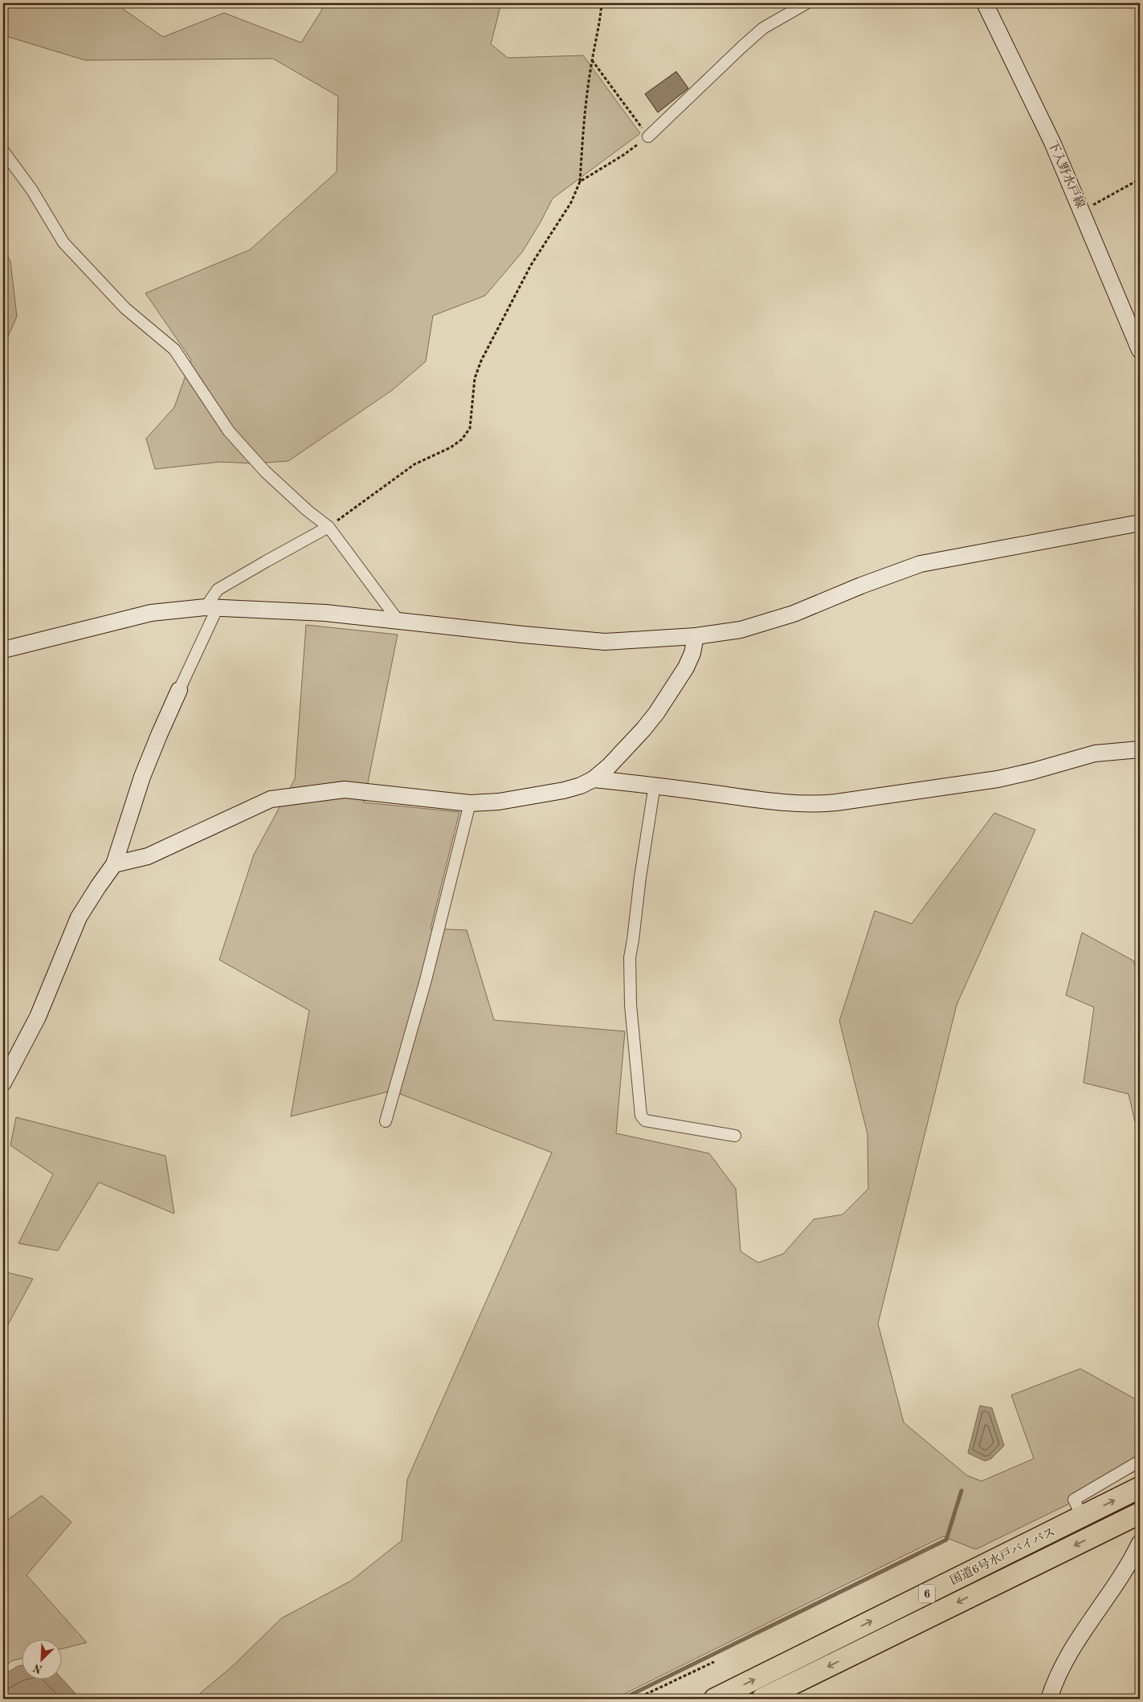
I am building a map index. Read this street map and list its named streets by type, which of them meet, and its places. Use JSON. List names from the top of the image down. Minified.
{"streets":{"highway":["国道6号水戸バイパス","6"],"street":["下入野水戸線"]},"north":"bottom left"}
